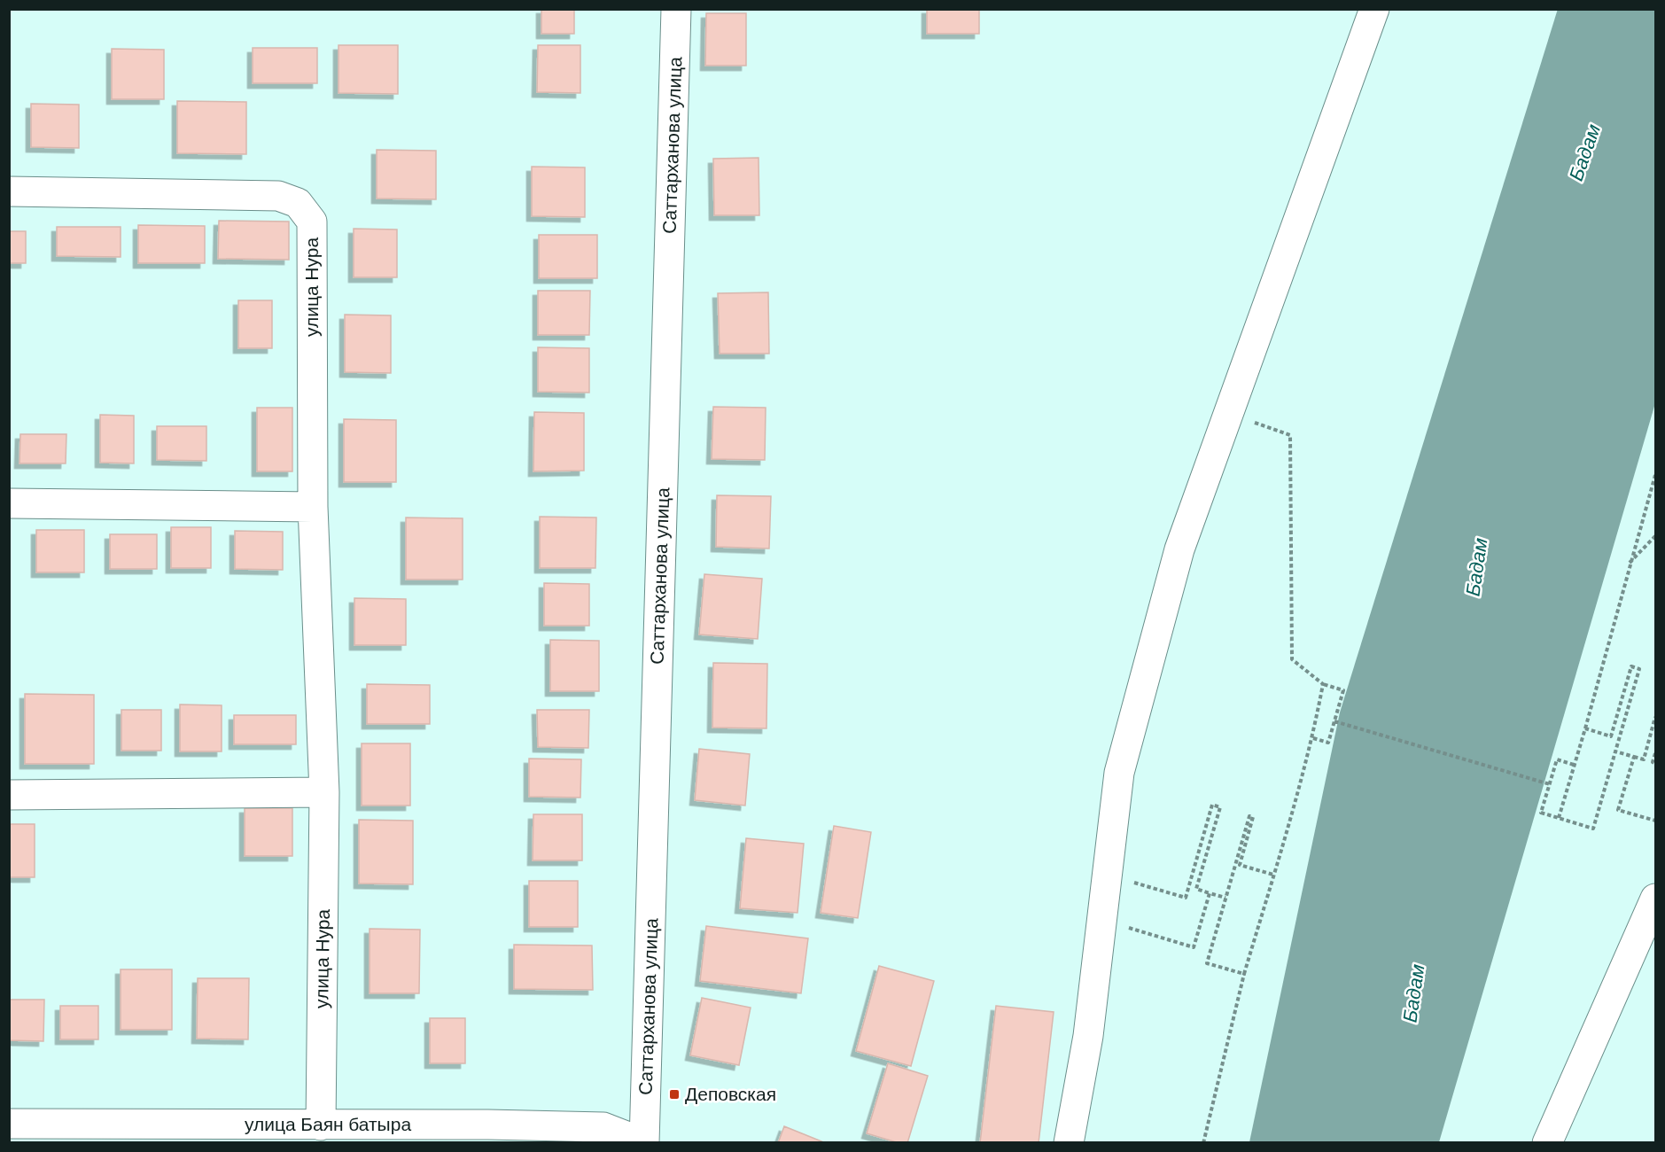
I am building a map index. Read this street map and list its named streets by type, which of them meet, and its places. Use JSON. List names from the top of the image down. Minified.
{"streets":{"street":["Саттарханова улица","улица Нура","улица Баян батыра"]},"crossings":[["Саттарханова улица","улица Баян батыра"],["улица Нура","улица Баян батыра"]],"water":["Бадам"],"places":{"transit":["Деповская"]}}
